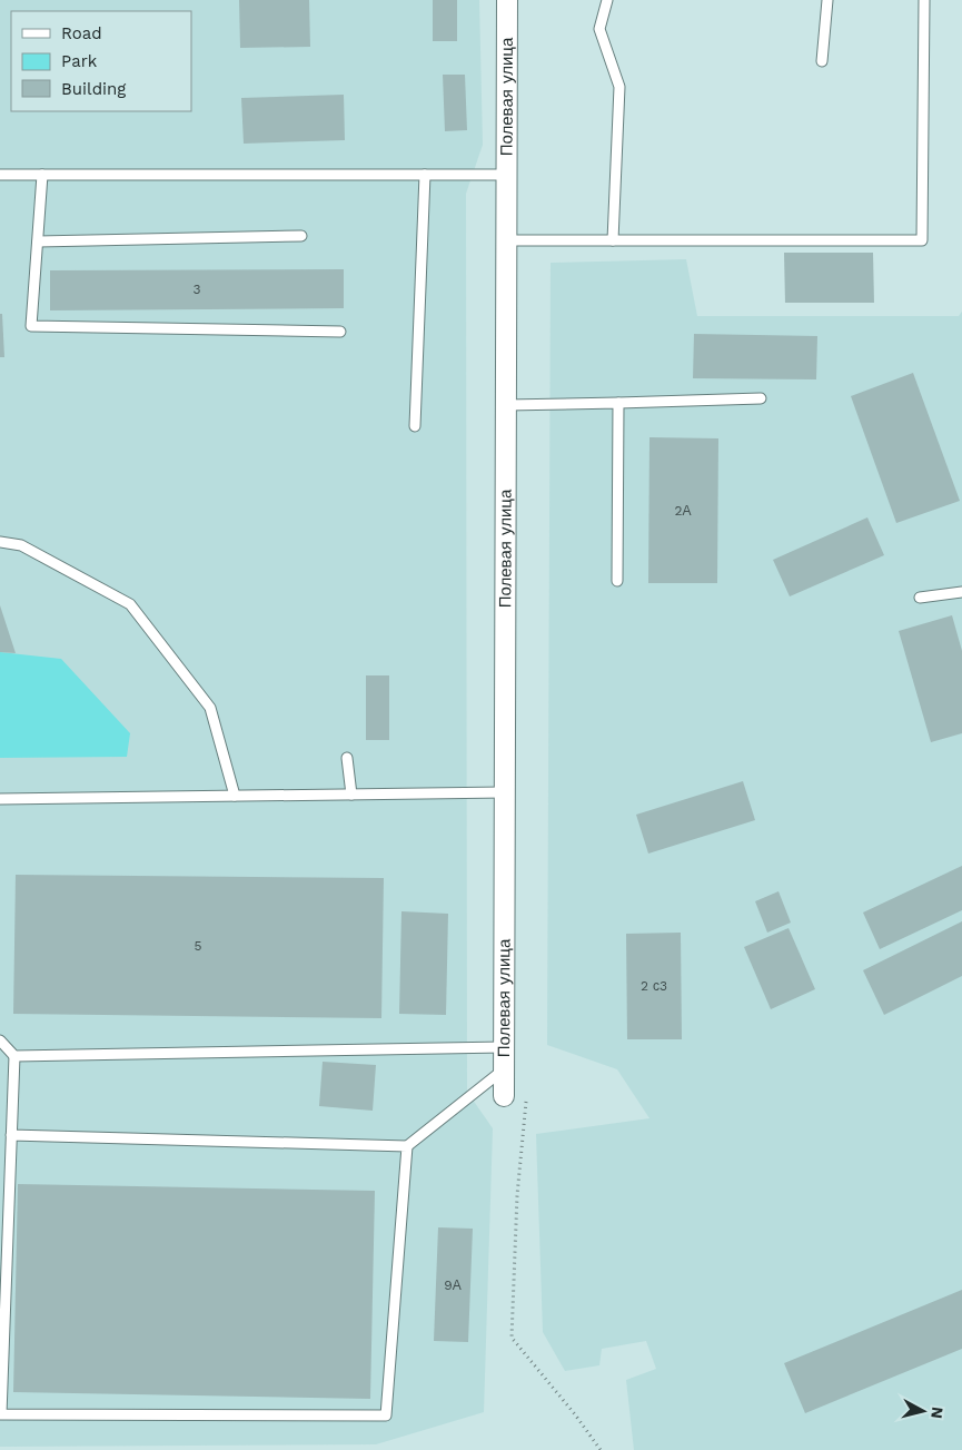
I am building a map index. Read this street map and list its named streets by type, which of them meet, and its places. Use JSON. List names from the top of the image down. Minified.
{"streets":{"street":["Полевая улица"]},"house_numbers":["3","2А","5","2 с3","9А"],"legend":["Road","Park","Building"],"north":"right"}
